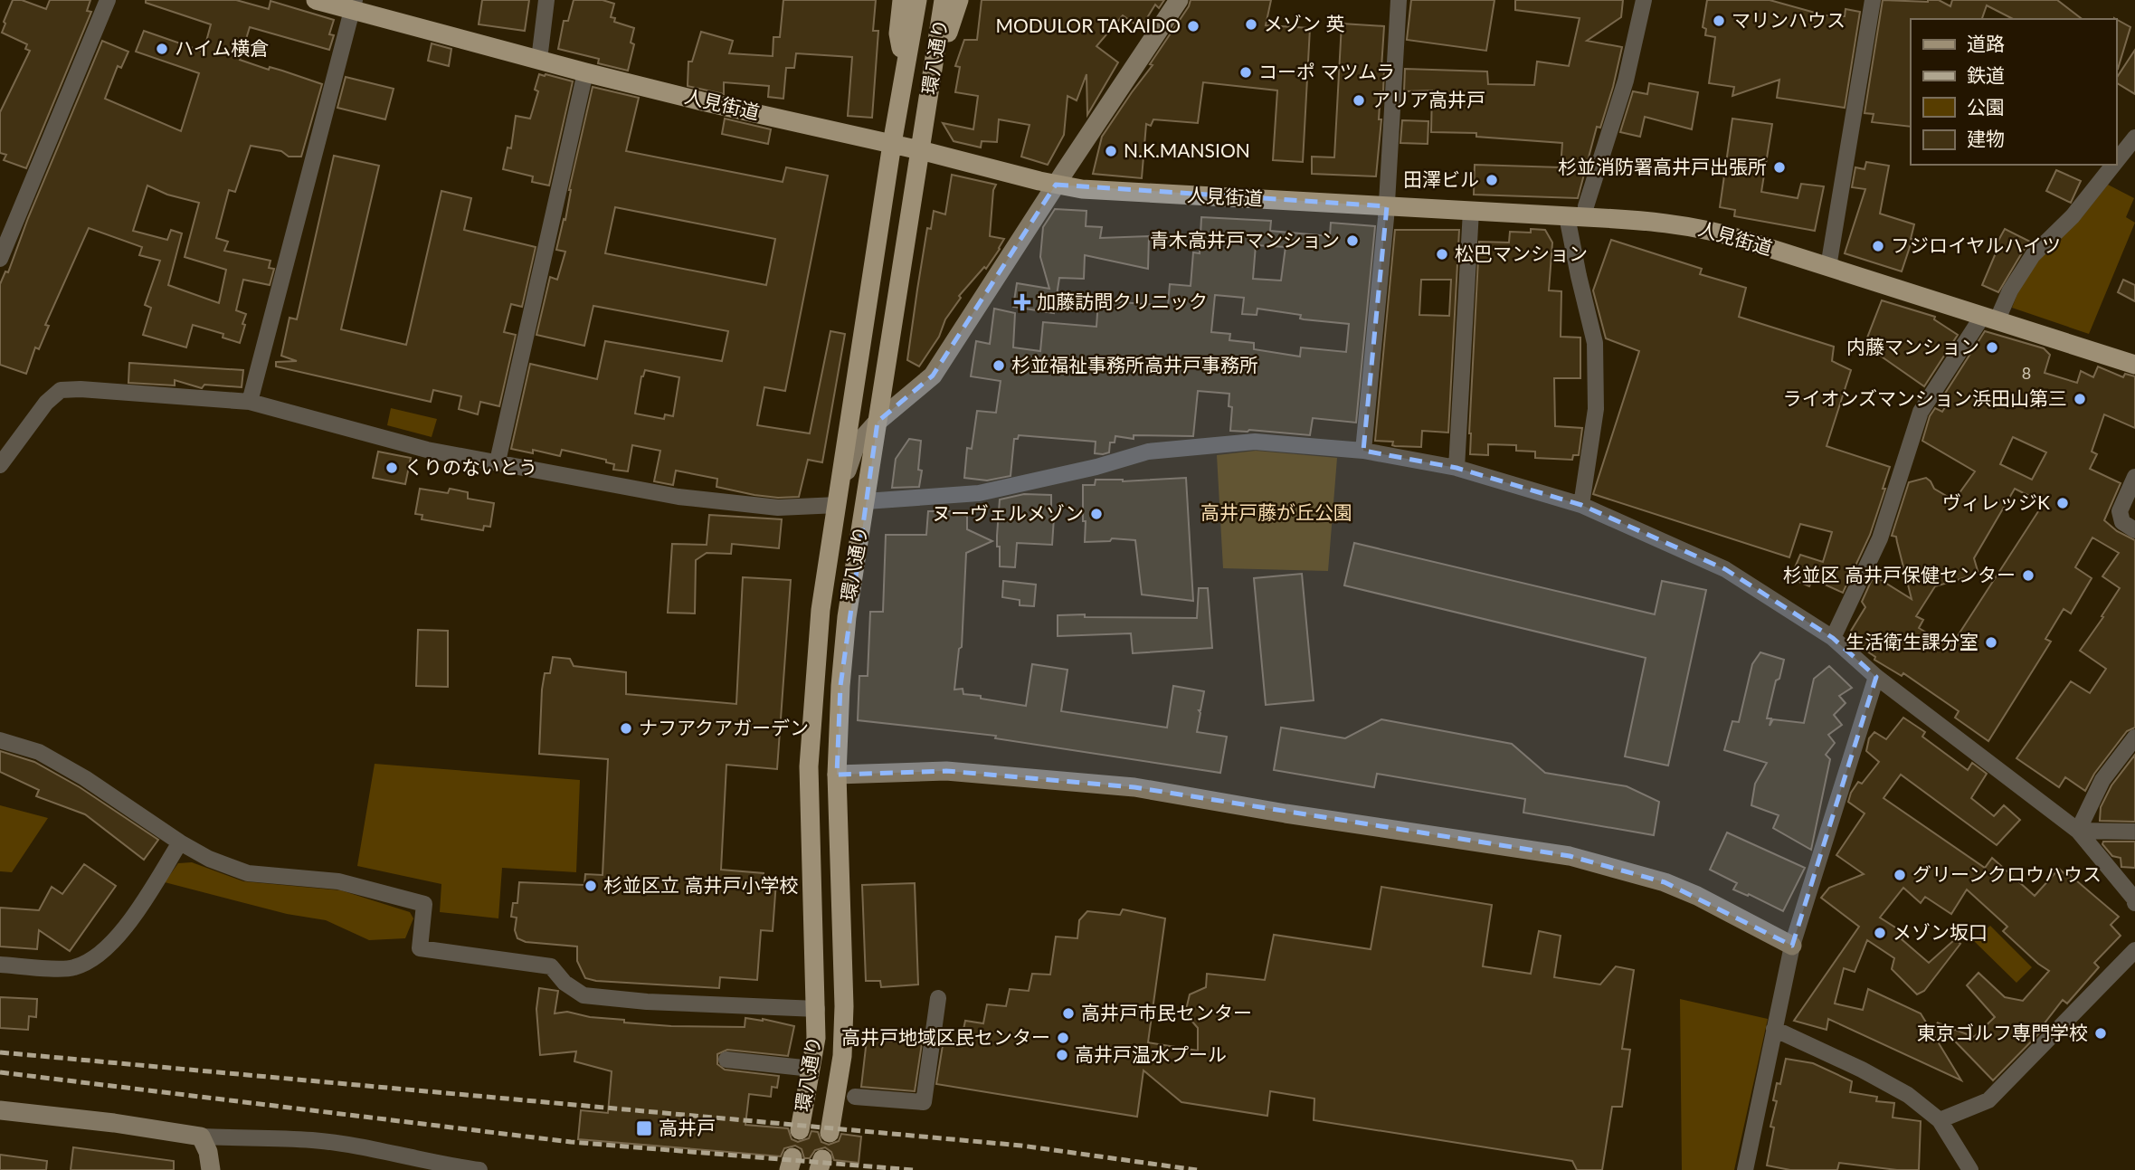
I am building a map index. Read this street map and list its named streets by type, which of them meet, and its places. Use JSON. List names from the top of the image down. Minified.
{"streets":{"main road":["環八通り","人見街道"]},"crossings":[["環八通り","人見街道"]],"parks":["高井戸藤が丘公園"],"places":{"other":["マリンハウス","メゾン 英","MODULOR TAKAIDO","ハイム横倉","コーポ マツムラ","アリア高井戸","N.K.MANSION","杉並消防署高井戸出張所","田澤ビル","青木高井戸マンション","フジロイヤルハイツ","松巴マンション","内藤マンション","杉並福祉事務所高井戸事務所","ライオンズマンション浜田山第三","くりのないとう","ヴィレッジK","ヌーヴェルメゾン","杉並区 高井戸保健センター","生活衛生課分室","ナフアクアガーデン","グリーンクロウハウス","杉並区立 高井戸小学校","メゾン坂口","高井戸市民センター","東京ゴルフ専門学校","高井戸地域区民センター","高井戸温水プール"],"health":["加藤訪問クリニック"],"transit":["高井戸"]},"house_numbers":["8"],"legend":["道路","鉄道","公園","建物"]}
